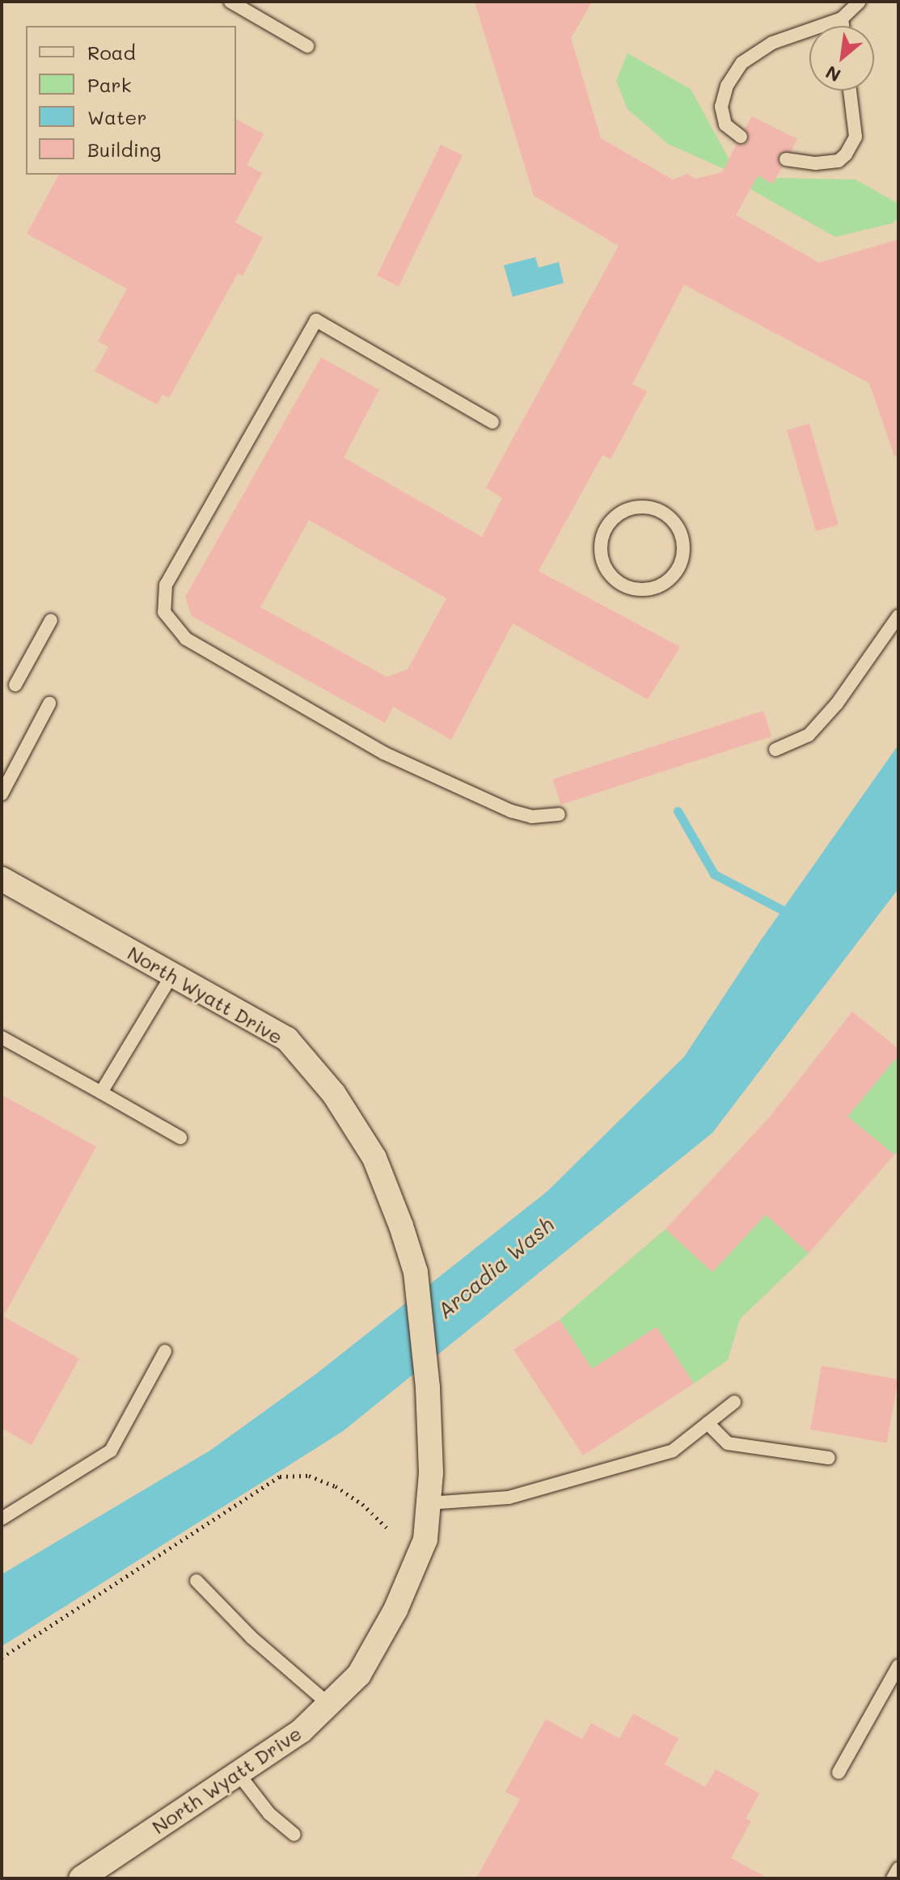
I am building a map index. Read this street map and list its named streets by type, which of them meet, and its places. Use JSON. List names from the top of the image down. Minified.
{"streets":{"street":["North Wyatt Drive"]},"water":["Arcadia Wash"],"legend":["Road","Park","Water","Building"],"north":"bottom left"}
